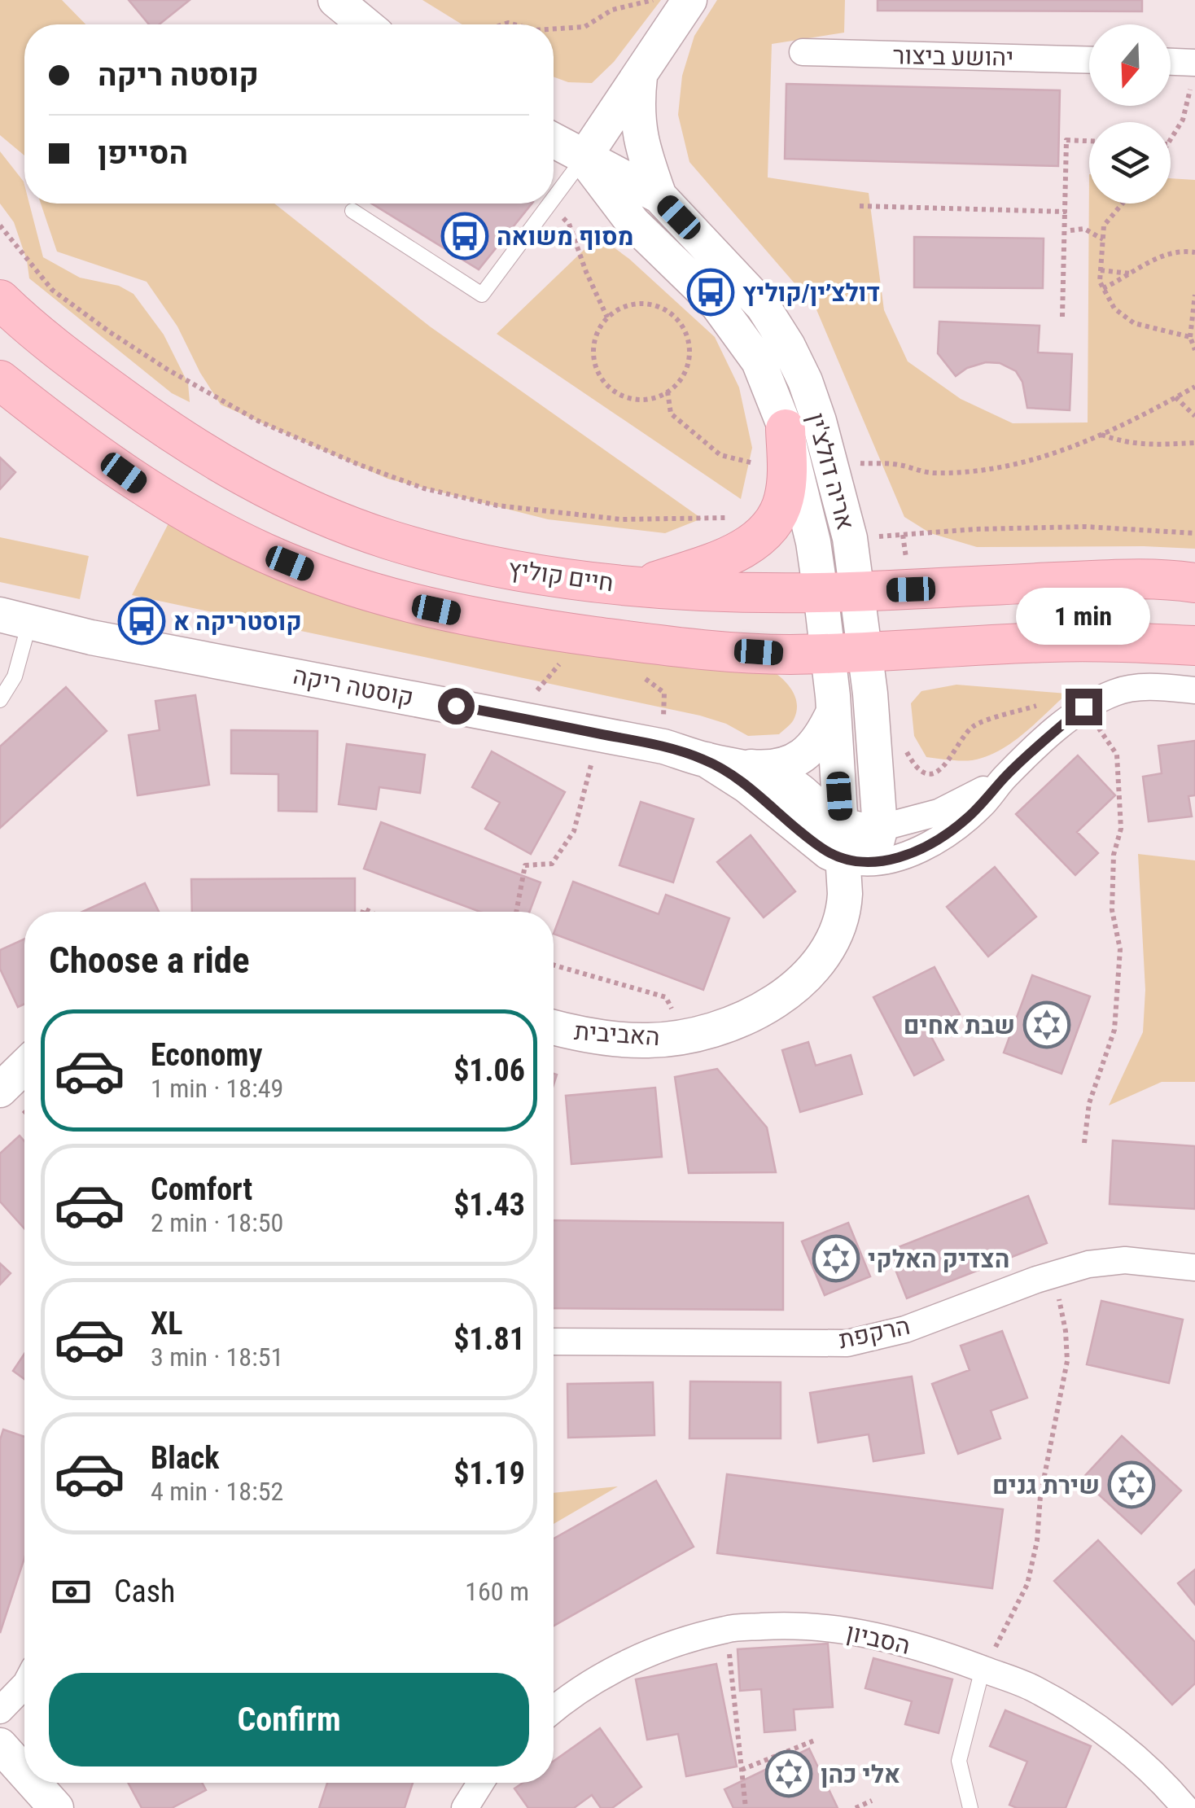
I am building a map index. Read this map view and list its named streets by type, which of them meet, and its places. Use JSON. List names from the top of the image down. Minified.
{"streets":{"main road":["חיים קוליץ"],"street":["יהושע ביצור","אריה דולצ'ין","קוסטה ריקה","האביבית","הרקפת","הסביון"]},"crossings":[["אריה דולצ'ין","חיים קוליץ"],["אריה דולצ'ין","קוסטה ריקה"],["אריה דולצ'ין","האביבית"],["קוסטה ריקה","האביבית"]],"places":{"bus stop":["מסוף משואה","דולצ׳ין/קוליץ","קוסטריקה א"],"synagogue":["שבת אחים","הצדיק האלקי","שירת גנים","אלי כהן"]},"north":"bottom","page":{"banner":["קוסטה ריקה","הסייפן"],"bubble":"1 min","heading":"Choose a ride","list":[{"name":"Economy","note":"1 min · 18:49","value":"$1.06"},{"name":"Comfort","note":"2 min · 18:50","value":"$1.43"},{"name":"XL","note":"3 min · 18:51","value":"$1.81"},{"name":"Black","note":"4 min · 18:52","value":"$1.19"}],"pay":["Cash","160 m"],"buttons":"Confirm"}}
